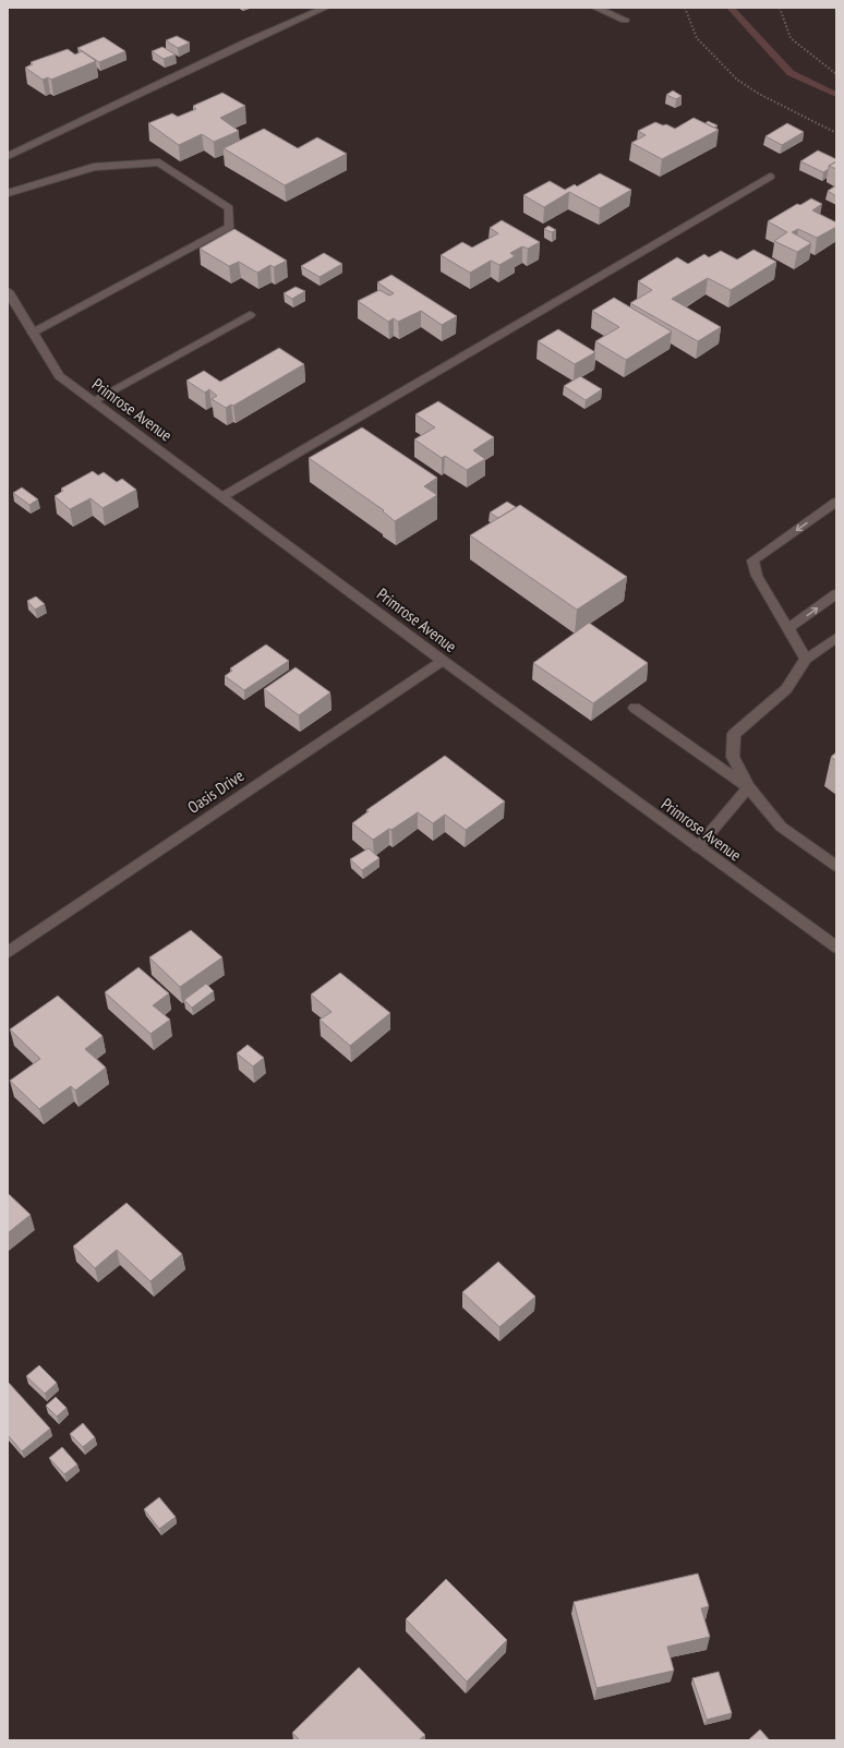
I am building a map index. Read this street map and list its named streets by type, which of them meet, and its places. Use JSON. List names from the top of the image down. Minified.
{"streets":{"street":["Primrose Avenue","Oasis Drive"]},"crossings":[["Primrose Avenue","Oasis Drive"]]}
